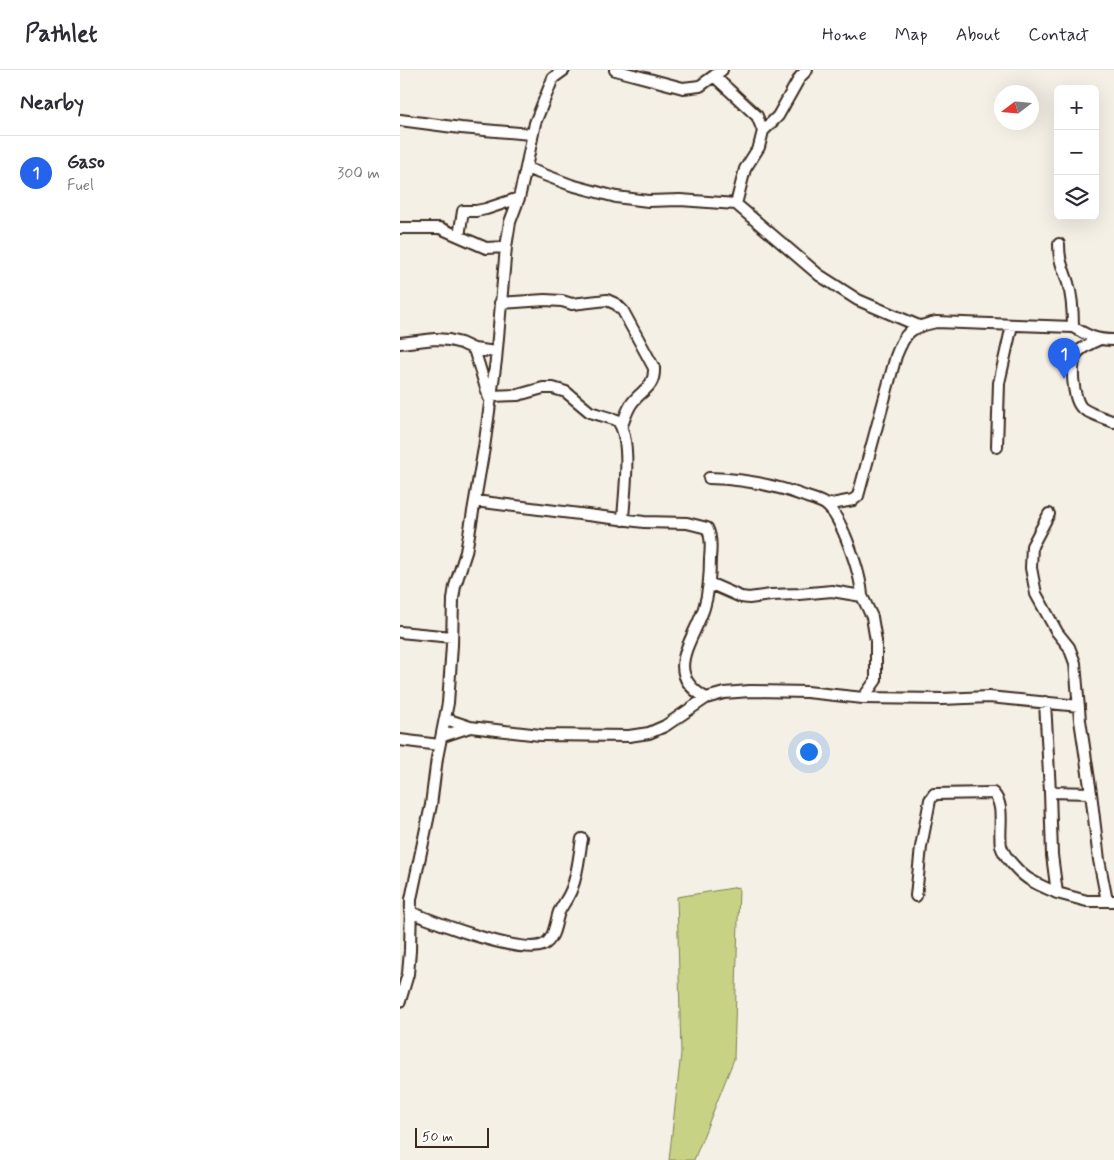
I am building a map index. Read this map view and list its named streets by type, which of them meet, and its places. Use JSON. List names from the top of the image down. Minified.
{"scale_bar":"50 m","north":"left","page":{"header":"Pathlet","nav":["Home","Map","About","Contact"],"heading":"Nearby","map_buttons":["+","−"],"list":[{"mark":"1","name":"Gaso","note":"Fuel","value":"300 m"}],"pins":"1","scale":"50 m"}}
